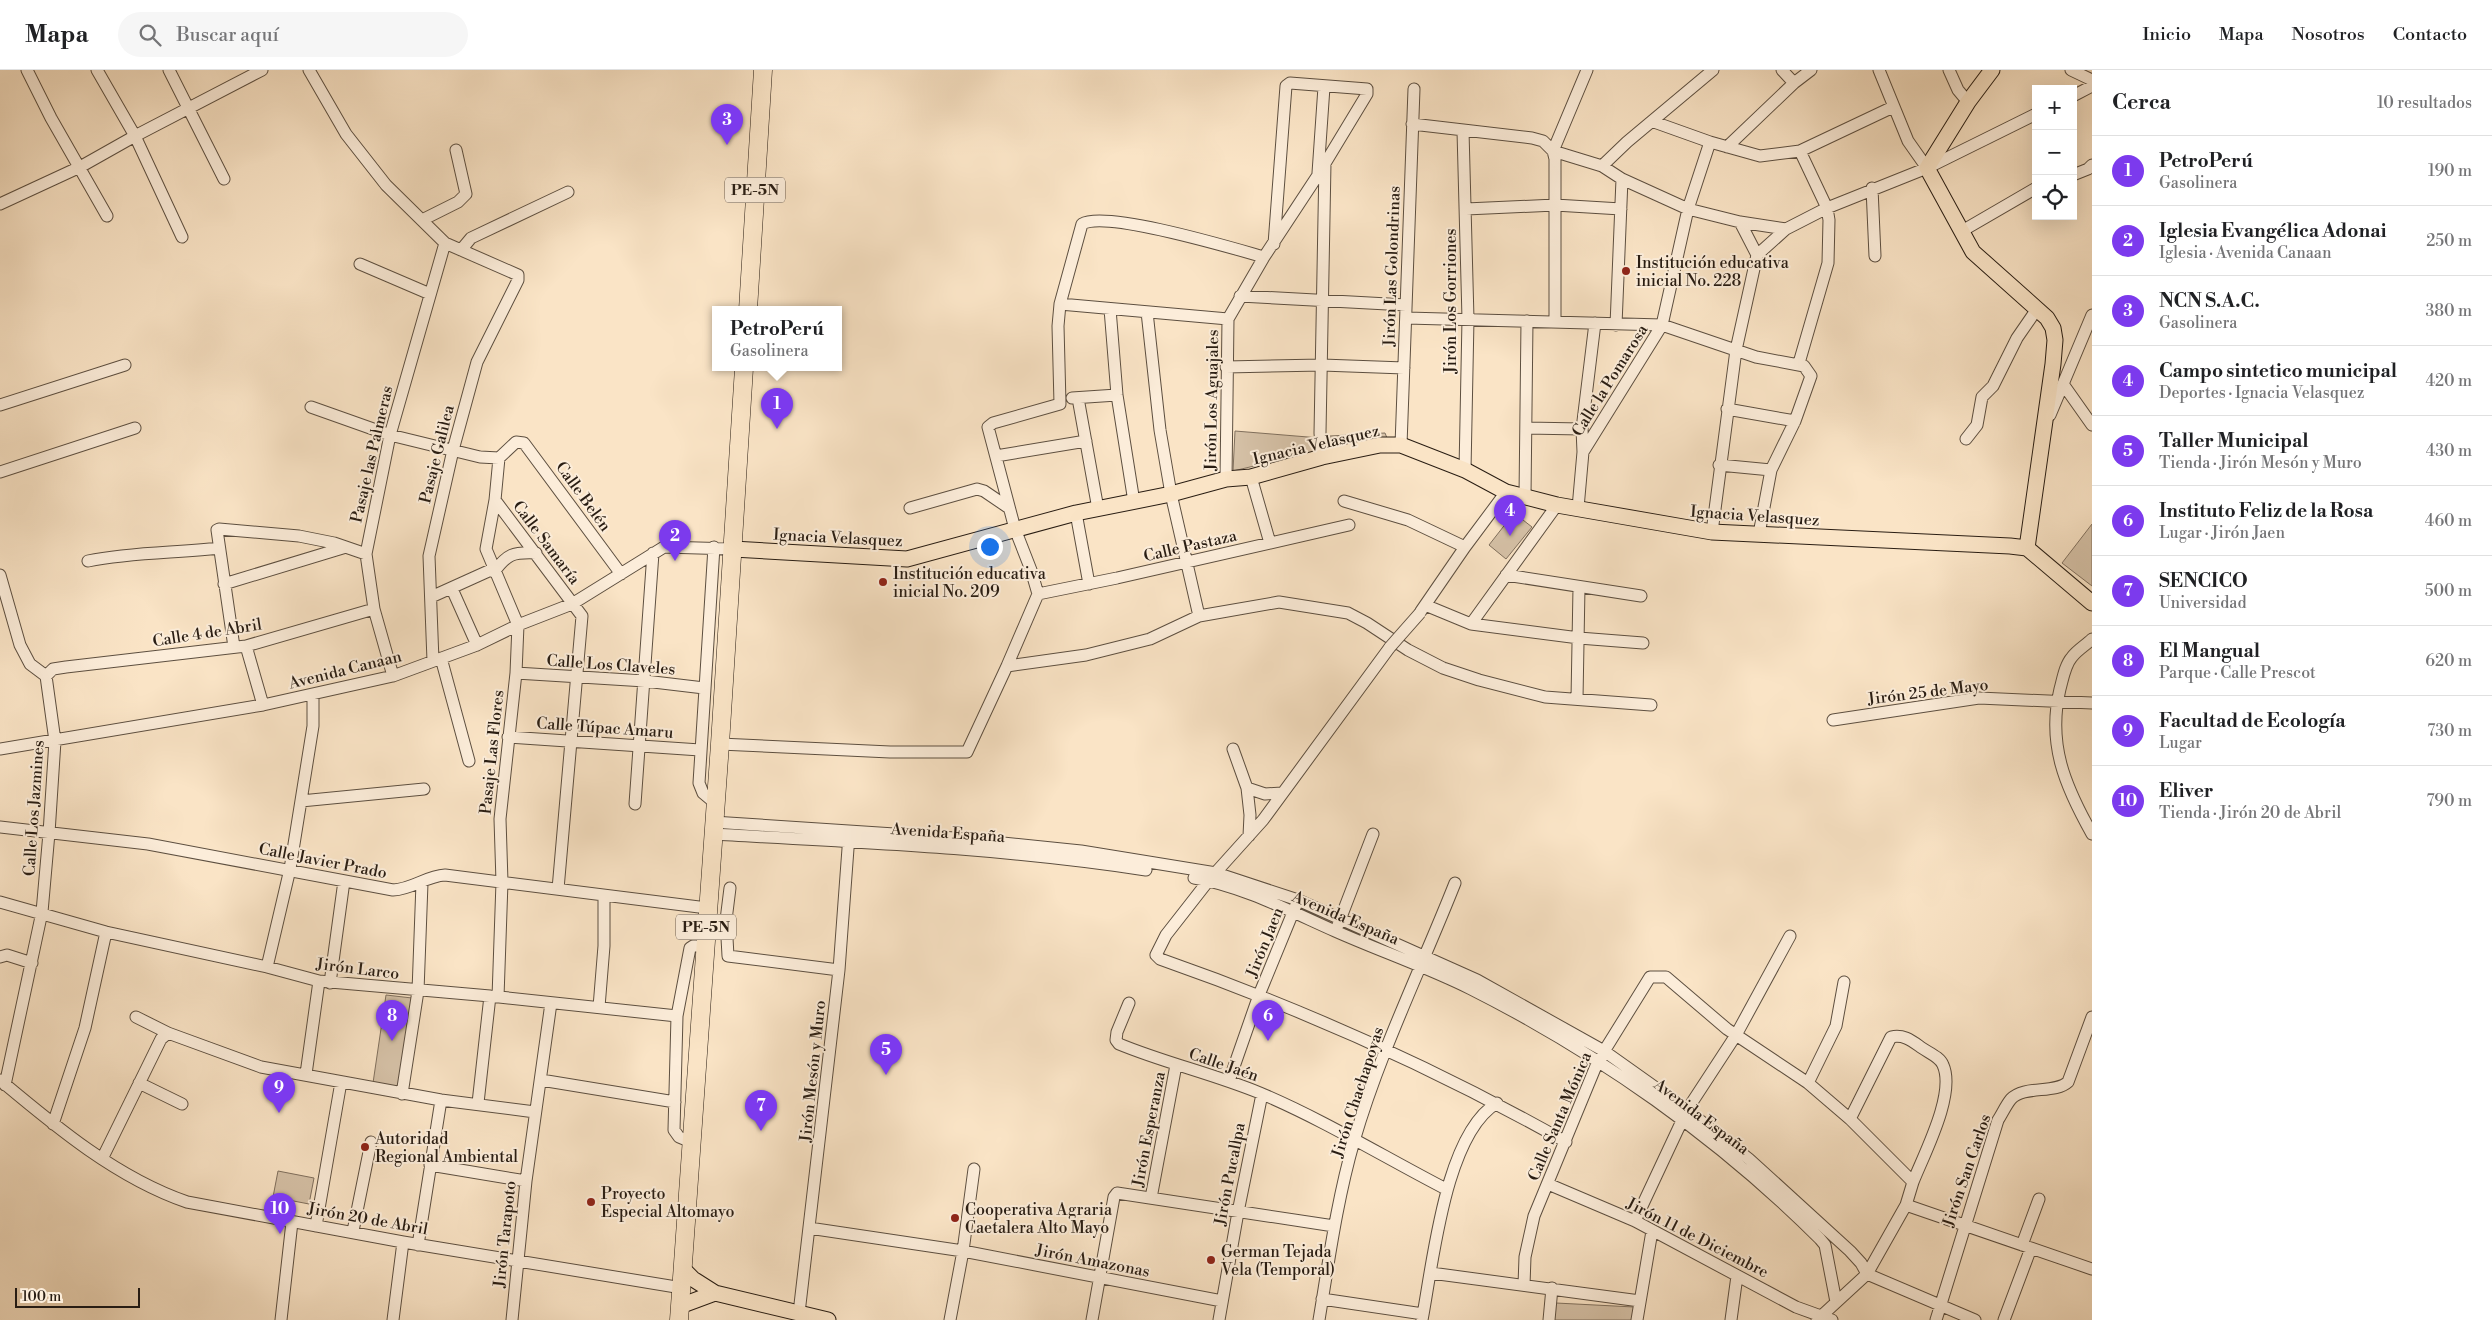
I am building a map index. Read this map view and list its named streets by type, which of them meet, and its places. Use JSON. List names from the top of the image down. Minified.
{"streets":{"highway":["PE-5N"],"main road":["Ignacia Velasquez"],"street":["Jirón Las Golondrinas","Jirón Los Gorriones","Calle la Pomarosa","Jirón Los Aguajales","Pasaje las Palmeras","Pasaje Galilea","Calle Belén","Calle Samaría","Calle Pastaza","Calle 4 de Abril","Calle Los Claveles","Avenida Canaan","Jirón 25 de Mayo","Calle Túpac Amaru","Pasaje Las Flores","Calle Los Jazmines","Avenida España","Calle Javier Prado","Jirón Jaen","Jirón Larco","Calle Jaén","Jirón Mesón y Muro","Jirón Chachapoyas","Calle Santa Mónica","Jirón Esperanza","Jirón San Carlos","Jirón Pucallpa","Jirón 20 de Abril","Jirón Tarapoto","Jirón 11 de Diciembre","Jirón Amazonas"]},"crossings":[["PE-5N","Ignacia Velasquez"],["PE-5N","Avenida Canaan"],["PE-5N","Avenida España"],["PE-5N","Calle Javier Prado"],["PE-5N","Jirón 20 de Abril"],["Jirón Las Golondrinas","Ignacia Velasquez"],["Jirón Los Gorriones","Ignacia Velasquez"],["Jirón Los Aguajales","Ignacia Velasquez"],["Ignacia Velasquez","Avenida Canaan"],["Pasaje las Palmeras","Calle 4 de Abril"],["Pasaje las Palmeras","Avenida Canaan"],["Pasaje Galilea","Avenida Canaan"],["Calle Belén","Avenida Canaan"],["Calle Samaría","Calle Los Claveles"],["Calle Samaría","Avenida Canaan"],["Calle Samaría","Calle Túpac Amaru"],["Calle Samaría","Calle Javier Prado"],["Calle 4 de Abril","Calle Los Jazmines"],["Calle Los Claveles","Pasaje Las Flores"],["Avenida Canaan","Pasaje Las Flores"],["Avenida Canaan","Calle Los Jazmines"],["Calle Túpac Amaru","Pasaje Las Flores"],["Pasaje Las Flores","Calle Javier Prado"],["Pasaje Las Flores","Jirón Larco"],["Calle Los Jazmines","Calle Javier Prado"],["Calle Los Jazmines","Jirón Larco"],["Calle Los Jazmines","Jirón 20 de Abril"],["Avenida España","Jirón Jaen"],["Avenida España","Jirón Mesón y Muro"],["Avenida España","Jirón Chachapoyas"],["Avenida España","Calle Santa Mónica"],["Jirón Jaen","Calle Jaén"],["Jirón Larco","Jirón Tarapoto"],["Calle Jaén","Jirón Chachapoyas"],["Calle Jaén","Jirón Esperanza"],["Calle Jaén","Jirón Pucallpa"],["Jirón Mesón y Muro","Jirón Amazonas"],["Calle Santa Mónica","Jirón 11 de Diciembre"],["Jirón Pucallpa","Jirón Amazonas"],["Jirón 20 de Abril","Jirón Tarapoto"]],"places":["Institución educativa inicial No. 228","Institución educativa inicial No. 209","Autoridad Regional Ambiental","Proyecto Especial Altomayo","Cooperativa Agraria Caetalera Alto Mayo","German Tejada Vela (Temporal)"],"scale_bar":"100 m","page":{"header":"Mapa","search":"Buscar aquí","nav":["Inicio","Mapa","Nosotros","Contacto"],"heading":["Cerca","10 resultados"],"map_buttons":["+","−"],"pins":["3","1","4","2","6","8","5","9","7","10"],"list":[{"mark":"1","name":"PetroPerú","note":"Gasolinera","value":"190 m"},{"mark":"2","name":"Iglesia Evangélica Adonai","note":"Iglesia · Avenida Canaan","value":"250 m"},{"mark":"3","name":"NCN S.A.C.","note":"Gasolinera","value":"380 m"},{"mark":"4","name":"Campo sintetico municipal","note":"Deportes · Ignacia Velasquez","value":"420 m"},{"mark":"5","name":"Taller Municipal","note":"Tienda · Jirón Mesón y Muro","value":"430 m"},{"mark":"6","name":"Instituto Feliz de la Rosa","note":"Lugar · Jirón Jaen","value":"460 m"},{"mark":"7","name":"SENCICO","note":"Universidad","value":"500 m"},{"mark":"8","name":"El Mangual","note":"Parque · Calle Prescot","value":"620 m"},{"mark":"9","name":"Facultad de Ecología","note":"Lugar","value":"730 m"},{"mark":"10","name":"Eliver","note":"Tienda · Jirón 20 de Abril","value":"790 m"}],"popup":["PetroPerú","Gasolinera"],"scale":"100 m"}}
